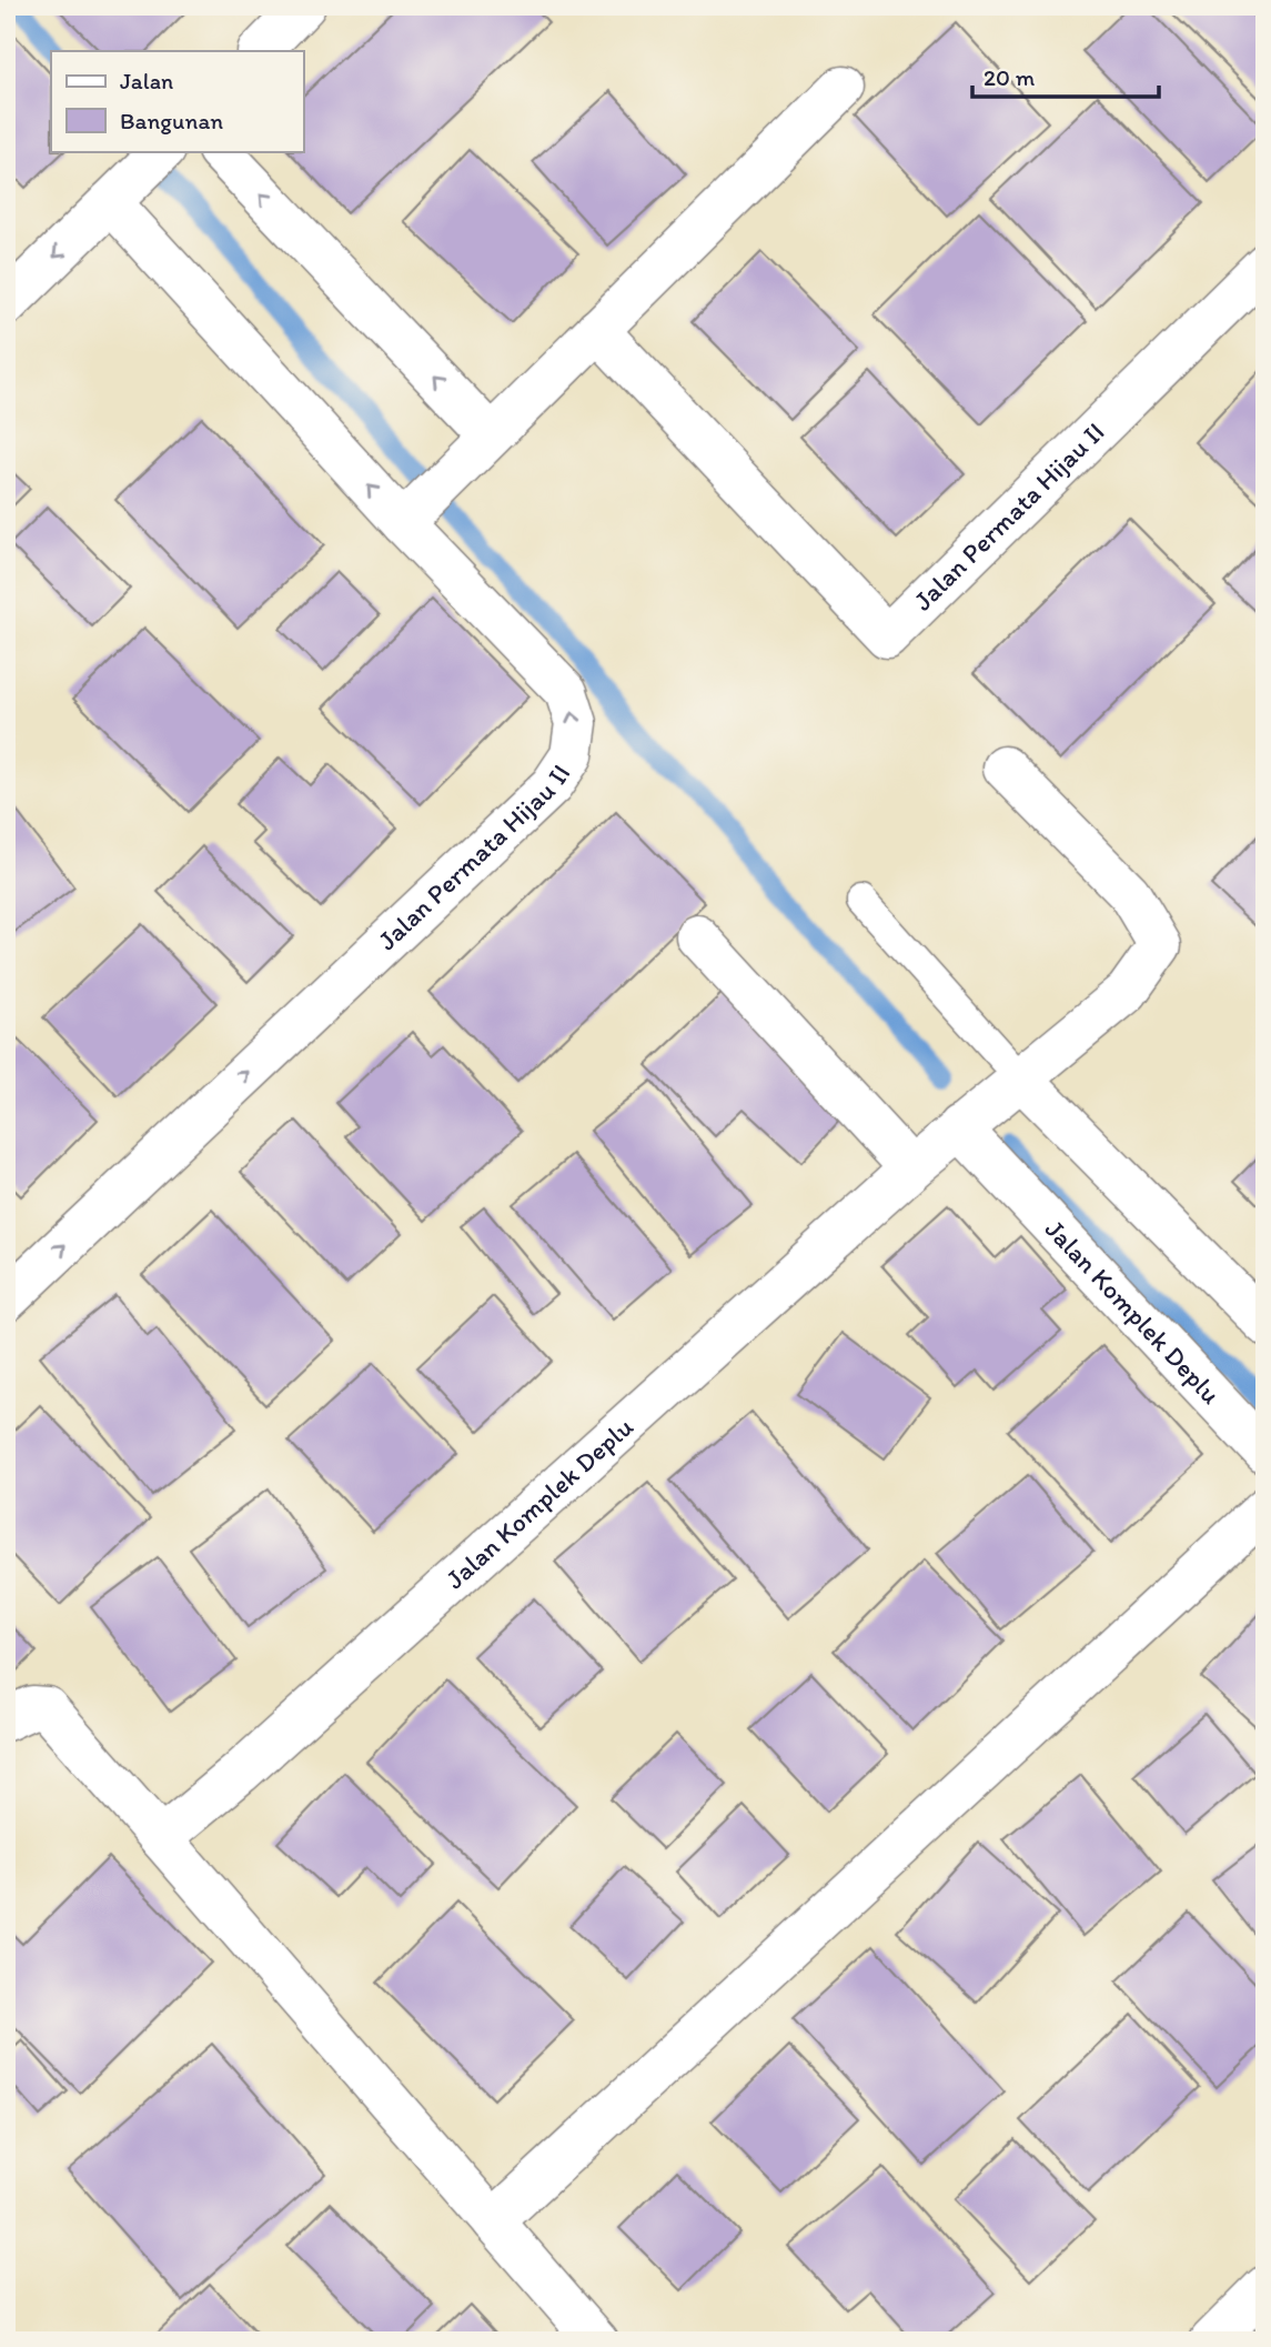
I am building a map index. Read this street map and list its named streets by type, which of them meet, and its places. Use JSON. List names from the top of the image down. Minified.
{"streets":{"street":["Jalan Permata Hijau II","Jalan Komplek Deplu"]},"legend":["Jalan","Bangunan"],"scale_bar":"20 m"}
